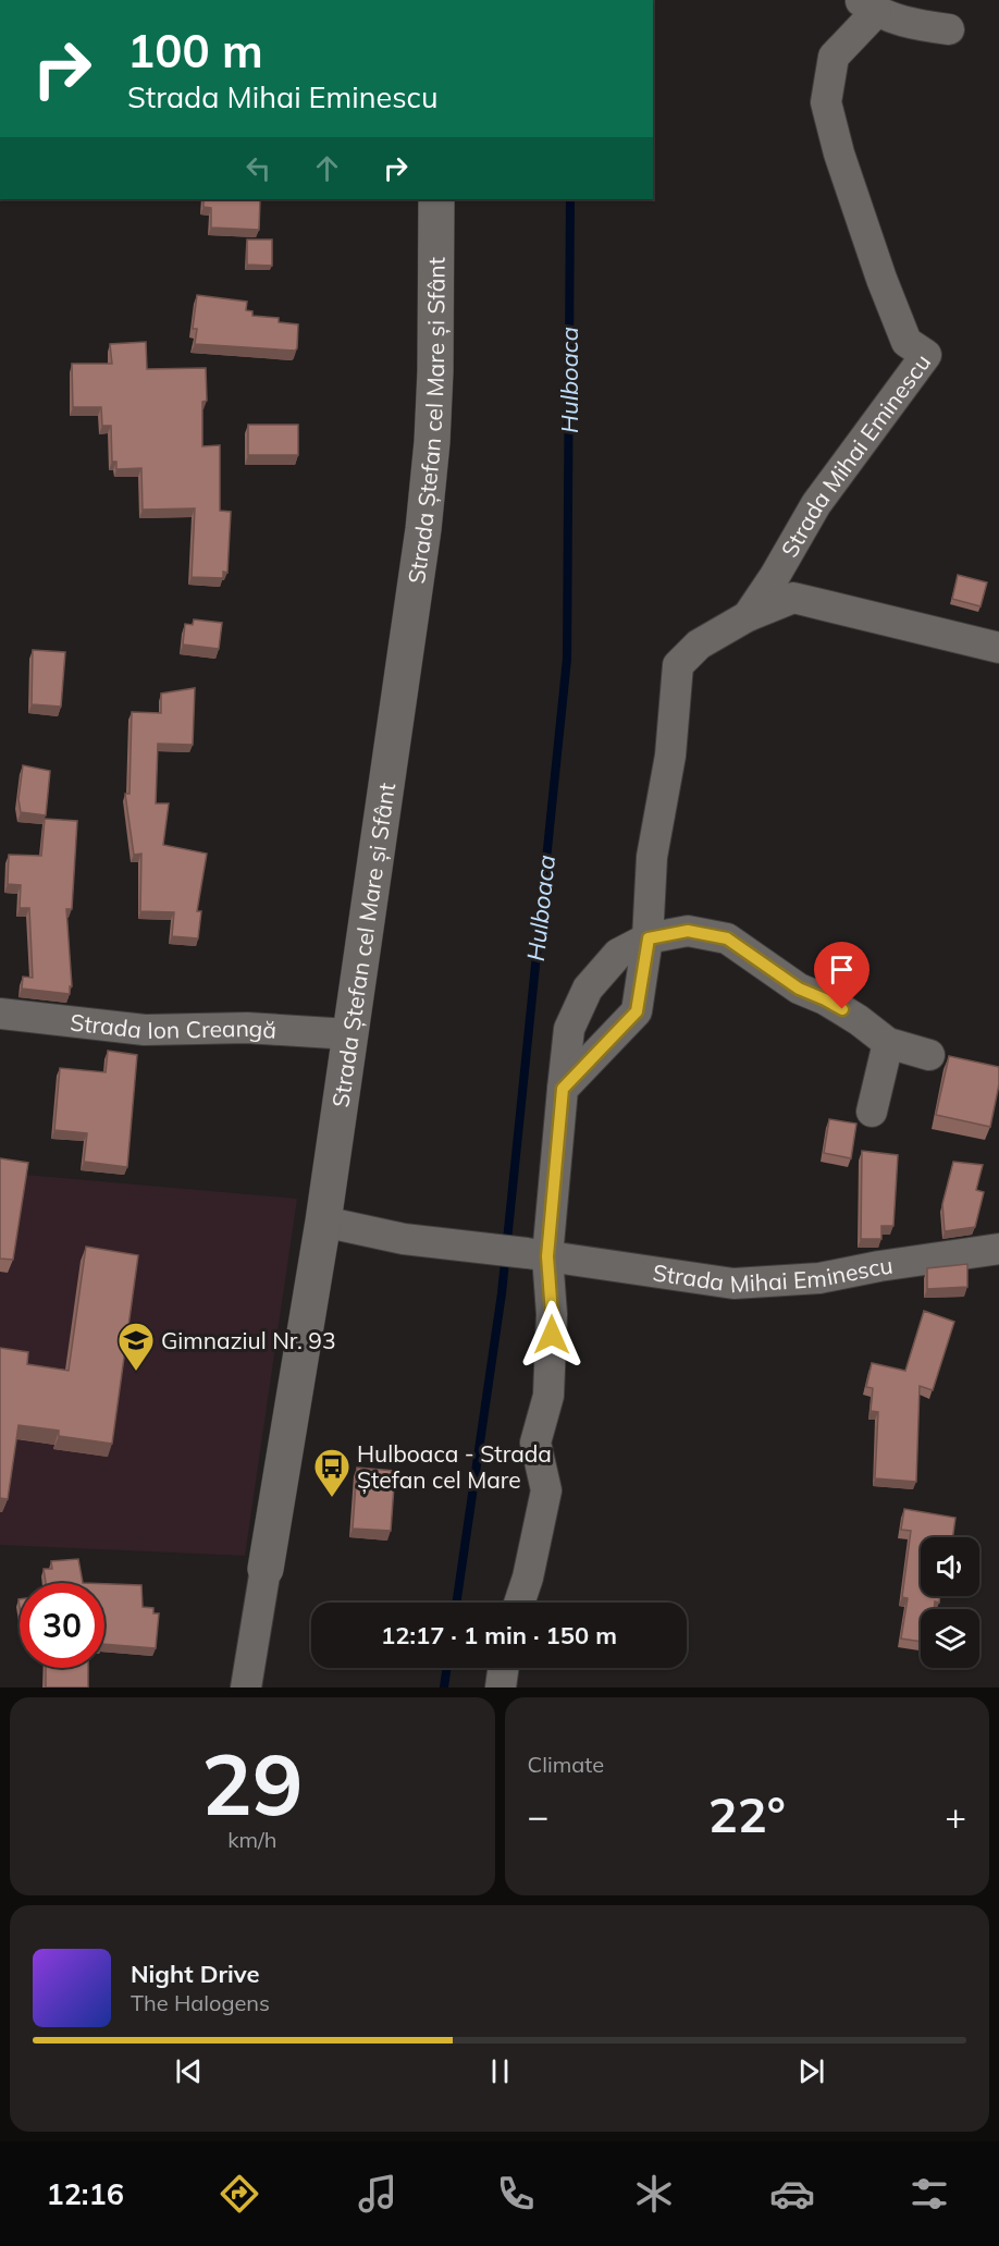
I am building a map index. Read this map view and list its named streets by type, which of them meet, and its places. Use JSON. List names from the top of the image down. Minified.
{"streets":{"street":["Strada Ștefan cel Mare și Sfânt","Strada Mihai Eminescu","Strada Ion Creangă"]},"crossings":[["Strada Ștefan cel Mare și Sfânt","Strada Mihai Eminescu"],["Strada Ștefan cel Mare și Sfânt","Strada Ion Creangă"]],"water":["Hulboaca"],"places":{"school or university":["Gimnaziul Nr. 93"],"bus stop":["Hulboaca - Strada Ștefan cel Mare"]},"page":{"turn":["100 m","Strada Mihai Eminescu"],"limit":"30","trip":"12:17 · 1 min · 150 m","tile":[["29","km/h"],"Climate"],"heat":["−","22°","+"],"song":["Night Drive","The Halogens"],"tabs":"12:16"}}
